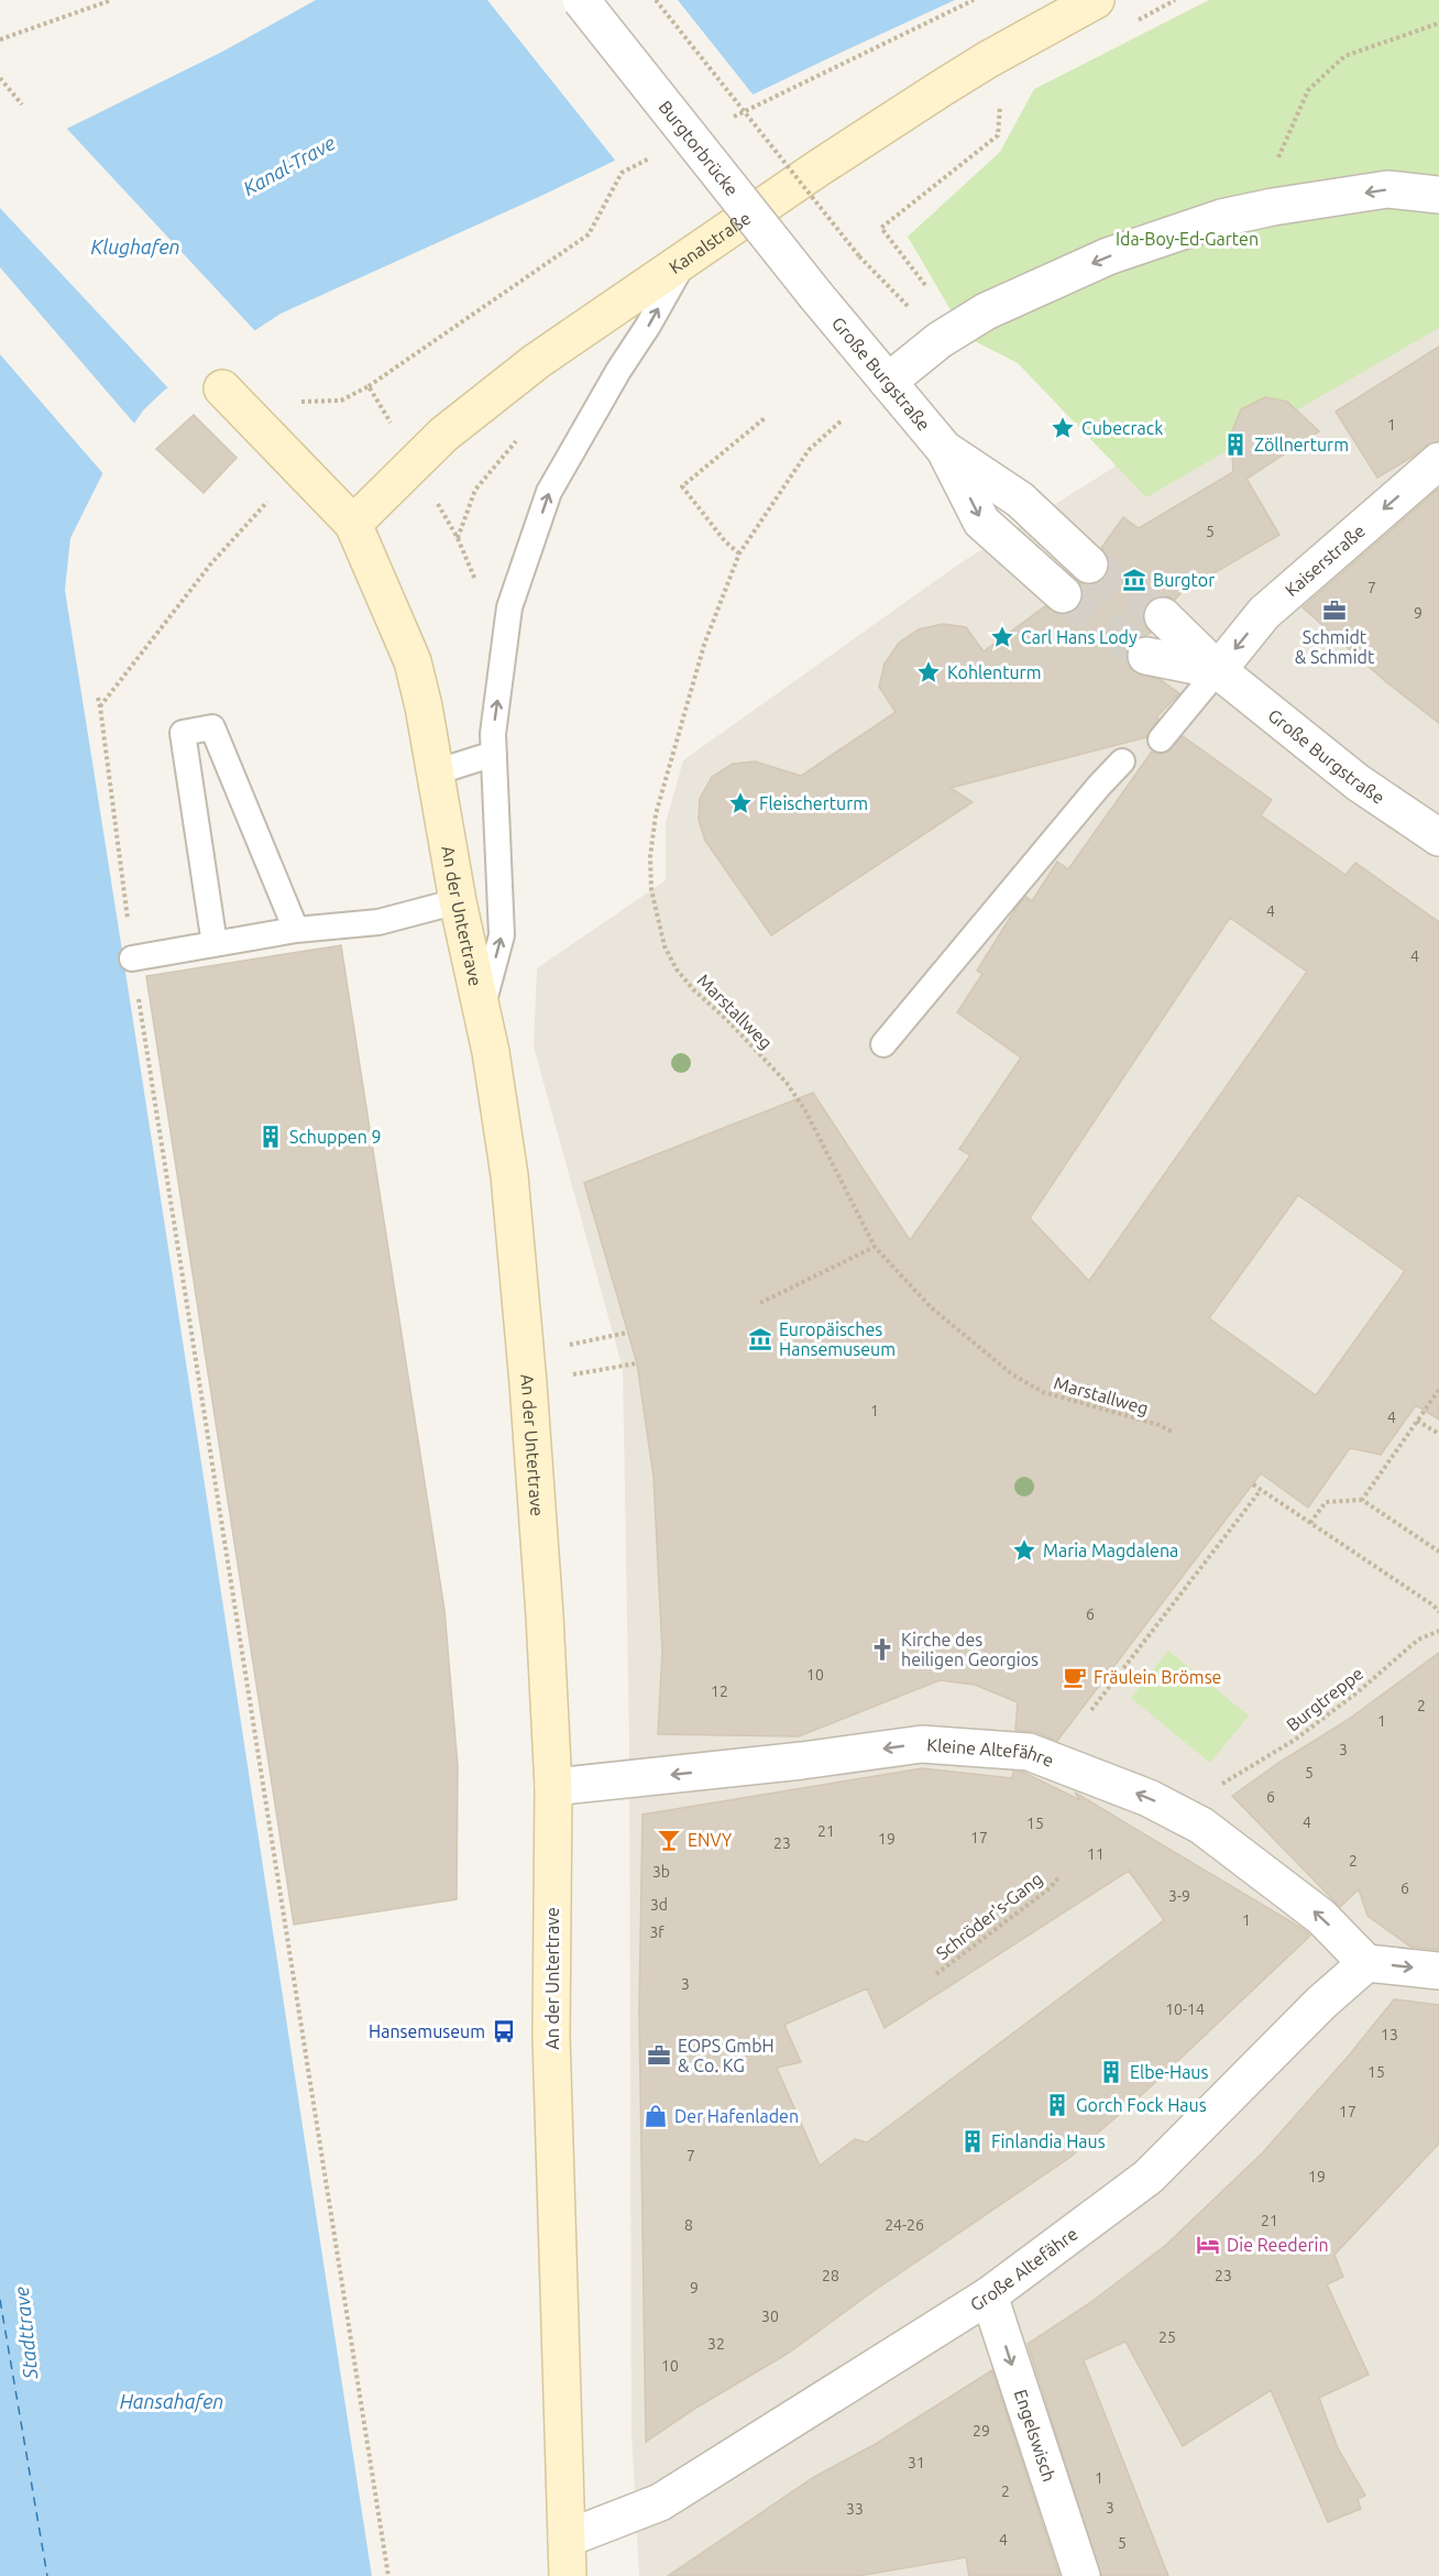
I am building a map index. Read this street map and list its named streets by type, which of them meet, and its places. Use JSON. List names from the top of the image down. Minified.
{"streets":{"main road":["Kanalstraße","An der Untertrave"],"street":["Burgtorbrücke","Große Burgstraße","Kaiserstraße","Kleine Altefähre","Große Altefähre","Engelswisch"],"path":["Marstallweg","Burgtreppe","Schröder's-Gang"]},"crossings":[["Burgtorbrücke","Große Burgstraße"],["Kanalstraße","An der Untertrave"],["Große Burgstraße","Kaiserstraße"],["An der Untertrave","Kleine Altefähre"],["An der Untertrave","Große Altefähre"],["Kleine Altefähre","Große Altefähre"],["Große Altefähre","Engelswisch"]],"one_way":["Kaiserstraße","Kleine Altefähre","Engelswisch"],"water":["Kanal-Trave","Klughafen","Stadttrave","Hansahafen"],"parks":["Ida-Boy-Ed-Garten"],"places":{"place":["Cubecrack","Carl Hans Lody","Kohlenturm","Fleischerturm","Maria Magdalena"],"building":["Zöllnerturm","Schuppen 9","Elbe-Haus","Gorch Fock Haus","Finlandia Haus"],"museum":["Burgtor","Europäisches Hansemuseum"],"office":["Schmidt & Schmidt","EOPS GmbH & Co. KG"],"church":["Kirche des heiligen Georgios"],"cafe":["Fräulein Brömse"],"bar":["ENVY"],"bus stop":["Hansemuseum"],"shop":["Der Hafenladen"],"hotel":["Die Reederin"]},"house_numbers":["1","5","7","9","4","4","1","4","6","10","12","2","1","3","5","6","4","15","21","17","19","23","11","2","3b","6","3-9","3d","1","3f","3","10-14","13","15","17","7","19","21","8","24-26","28","23","9","30","25","32","10","29","31","1","2","3","33","4","5"]}
